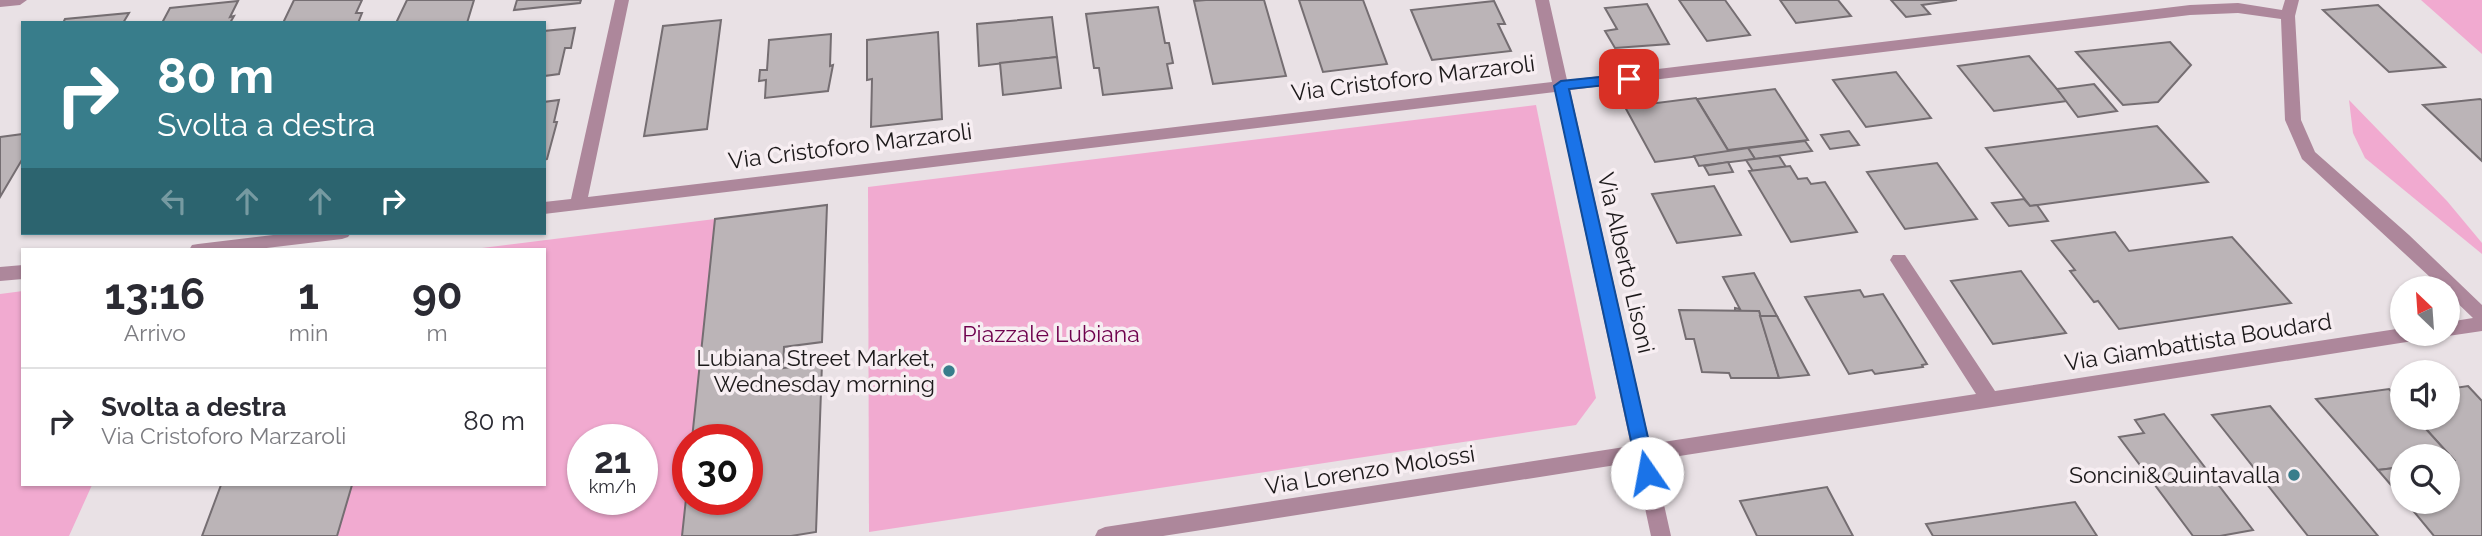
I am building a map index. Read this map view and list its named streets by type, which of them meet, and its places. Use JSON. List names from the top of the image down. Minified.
{"streets":{"street":["Via Cristoforo Marzaroli","Via Alberto Lisoni","Via Giambattista Boudard","Via Lorenzo Molossi"]},"crossings":[["Via Cristoforo Marzaroli","Via Alberto Lisoni"],["Via Alberto Lisoni","Via Giambattista Boudard"],["Via Alberto Lisoni","Via Lorenzo Molossi"],["Via Giambattista Boudard","Via Lorenzo Molossi"]],"parks":["Piazzale Lubiana"],"places":["Lubiana Street Market, Wednesday morning","Soncini&Quintavalla"],"north":"top left","page":{"turn":["80 m","Svolta a destra"],"eta":["13:16","Arrivo","1","min","90","m"],"list":[{"name":"Svolta a destra","note":"Via Cristoforo Marzaroli","value":"80 m"}],"speed":"21 km/h","limit":"30"}}
